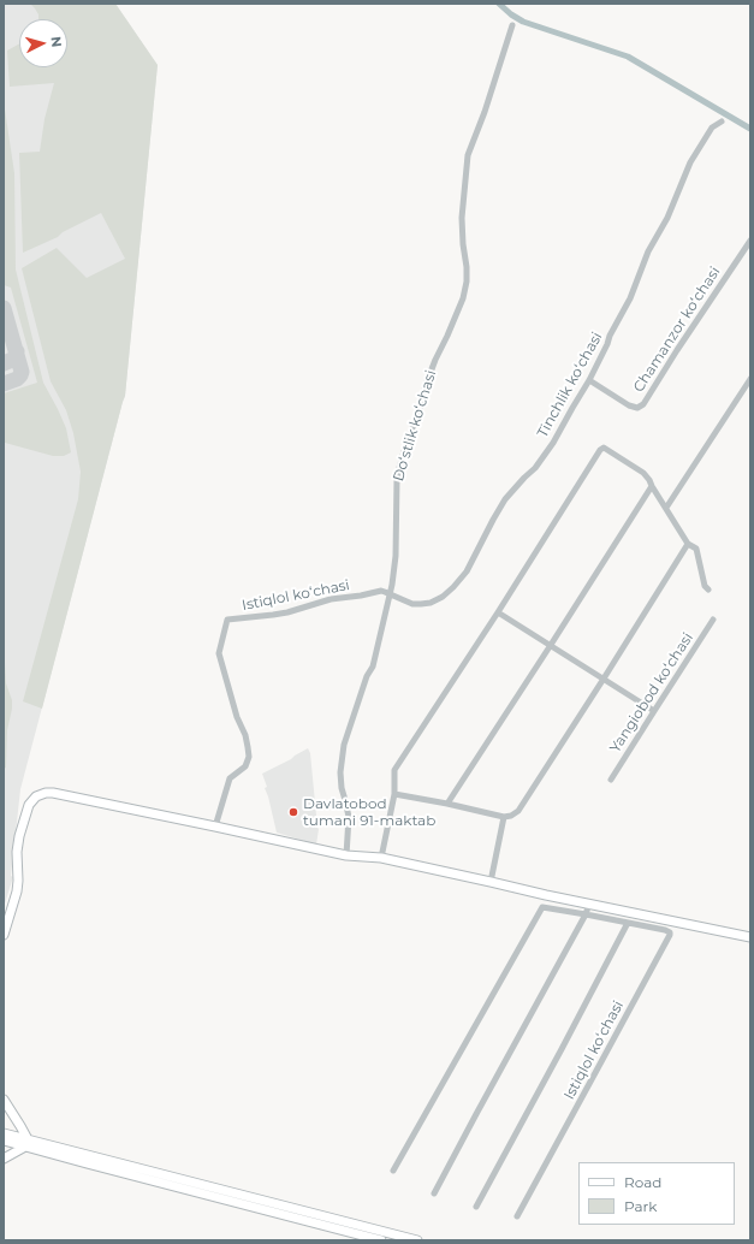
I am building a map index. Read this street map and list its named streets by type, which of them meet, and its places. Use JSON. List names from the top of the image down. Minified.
{"streets":{"street":["Chamanzor koʻchasi","Tinchlik koʻchasi","Doʻstlik koʻchasi","Istiqlol koʻchasi","Yangiobod koʻchasi"]},"crossings":[["Chamanzor koʻchasi","Tinchlik koʻchasi"],["Tinchlik koʻchasi","Doʻstlik koʻchasi"],["Tinchlik koʻchasi","Istiqlol koʻchasi"],["Doʻstlik koʻchasi","Istiqlol koʻchasi"]],"places":["Davlatobod tumani 91-maktab"],"legend":["Road","Park"],"north":"right"}
